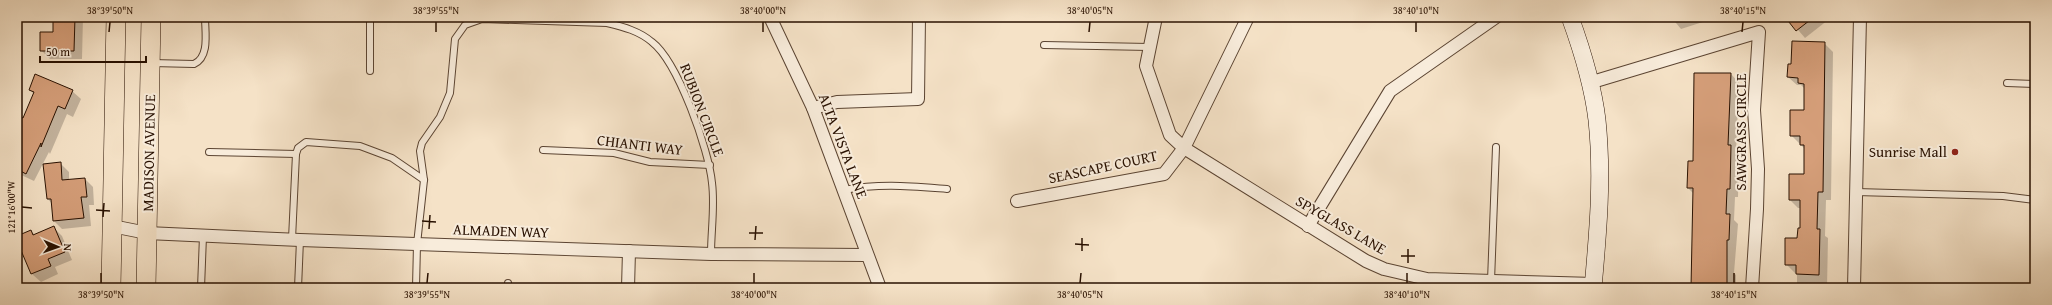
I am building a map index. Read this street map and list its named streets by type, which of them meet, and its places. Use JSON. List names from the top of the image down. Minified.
{"streets":{"main road":["MADISON AVENUE"],"street":["SAWGRASS CIRCLE","ALTA VISTA LANE","SEASCAPE COURT","SPYGLASS LANE","ALMADEN WAY"],"lane":["RUBION CIRCLE","CHIANTI WAY"]},"crossings":[["RUBION CIRCLE","CHIANTI WAY"],["RUBION CIRCLE","ALMADEN WAY"],["ALTA VISTA LANE","ALMADEN WAY"],["MADISON AVENUE","ALMADEN WAY"],["SEASCAPE COURT","SPYGLASS LANE"]],"places":["Sunrise Mall"],"scale_bar":"50 m","north":"right","coordinates":["38°39'50\"N","38°39'55\"N","38°40'00\"N","38°40'05\"N","38°40'10\"N","38°40'15\"N","121°16'00\"W"]}
